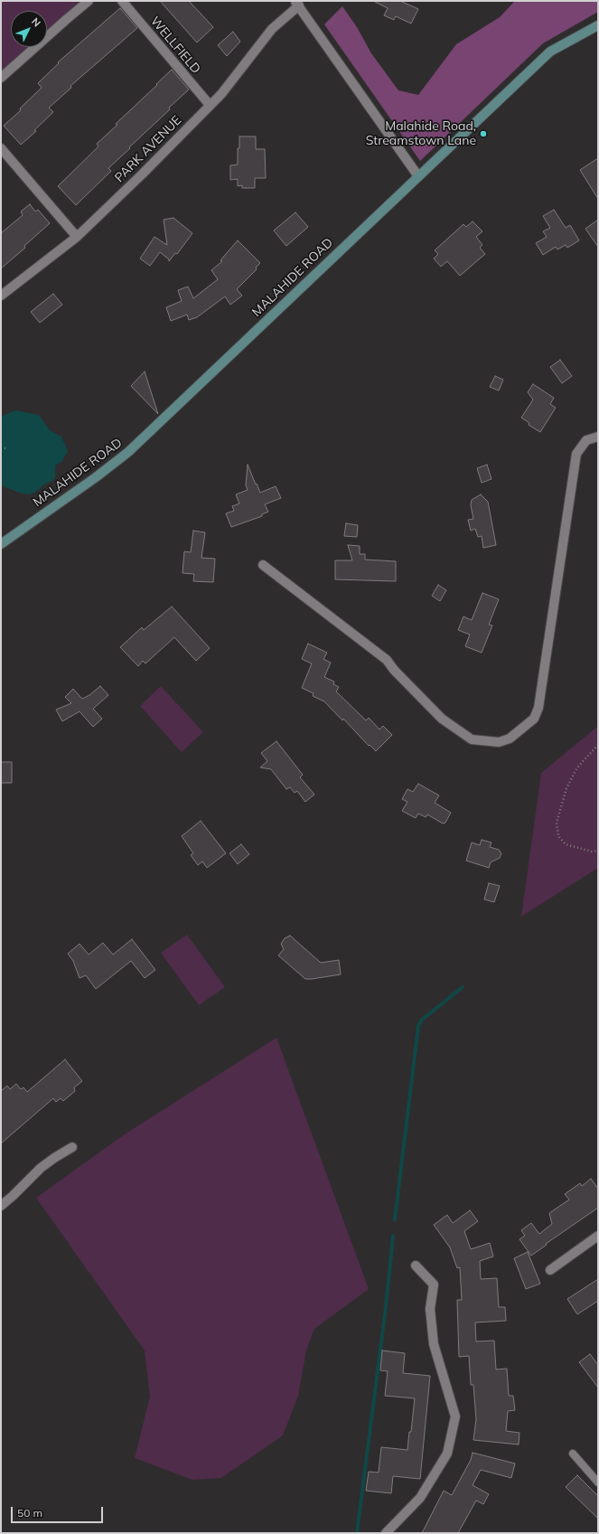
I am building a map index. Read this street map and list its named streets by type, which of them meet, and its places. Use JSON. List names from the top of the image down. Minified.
{"streets":{"main road":["MALAHIDE ROAD"],"street":["WELLFIELD","PARK AVENUE"]},"crossings":[["WELLFIELD","PARK AVENUE"]],"places":["Malahide Road, Streamstown Lane"],"scale_bar":"50 m","north":"top right"}
